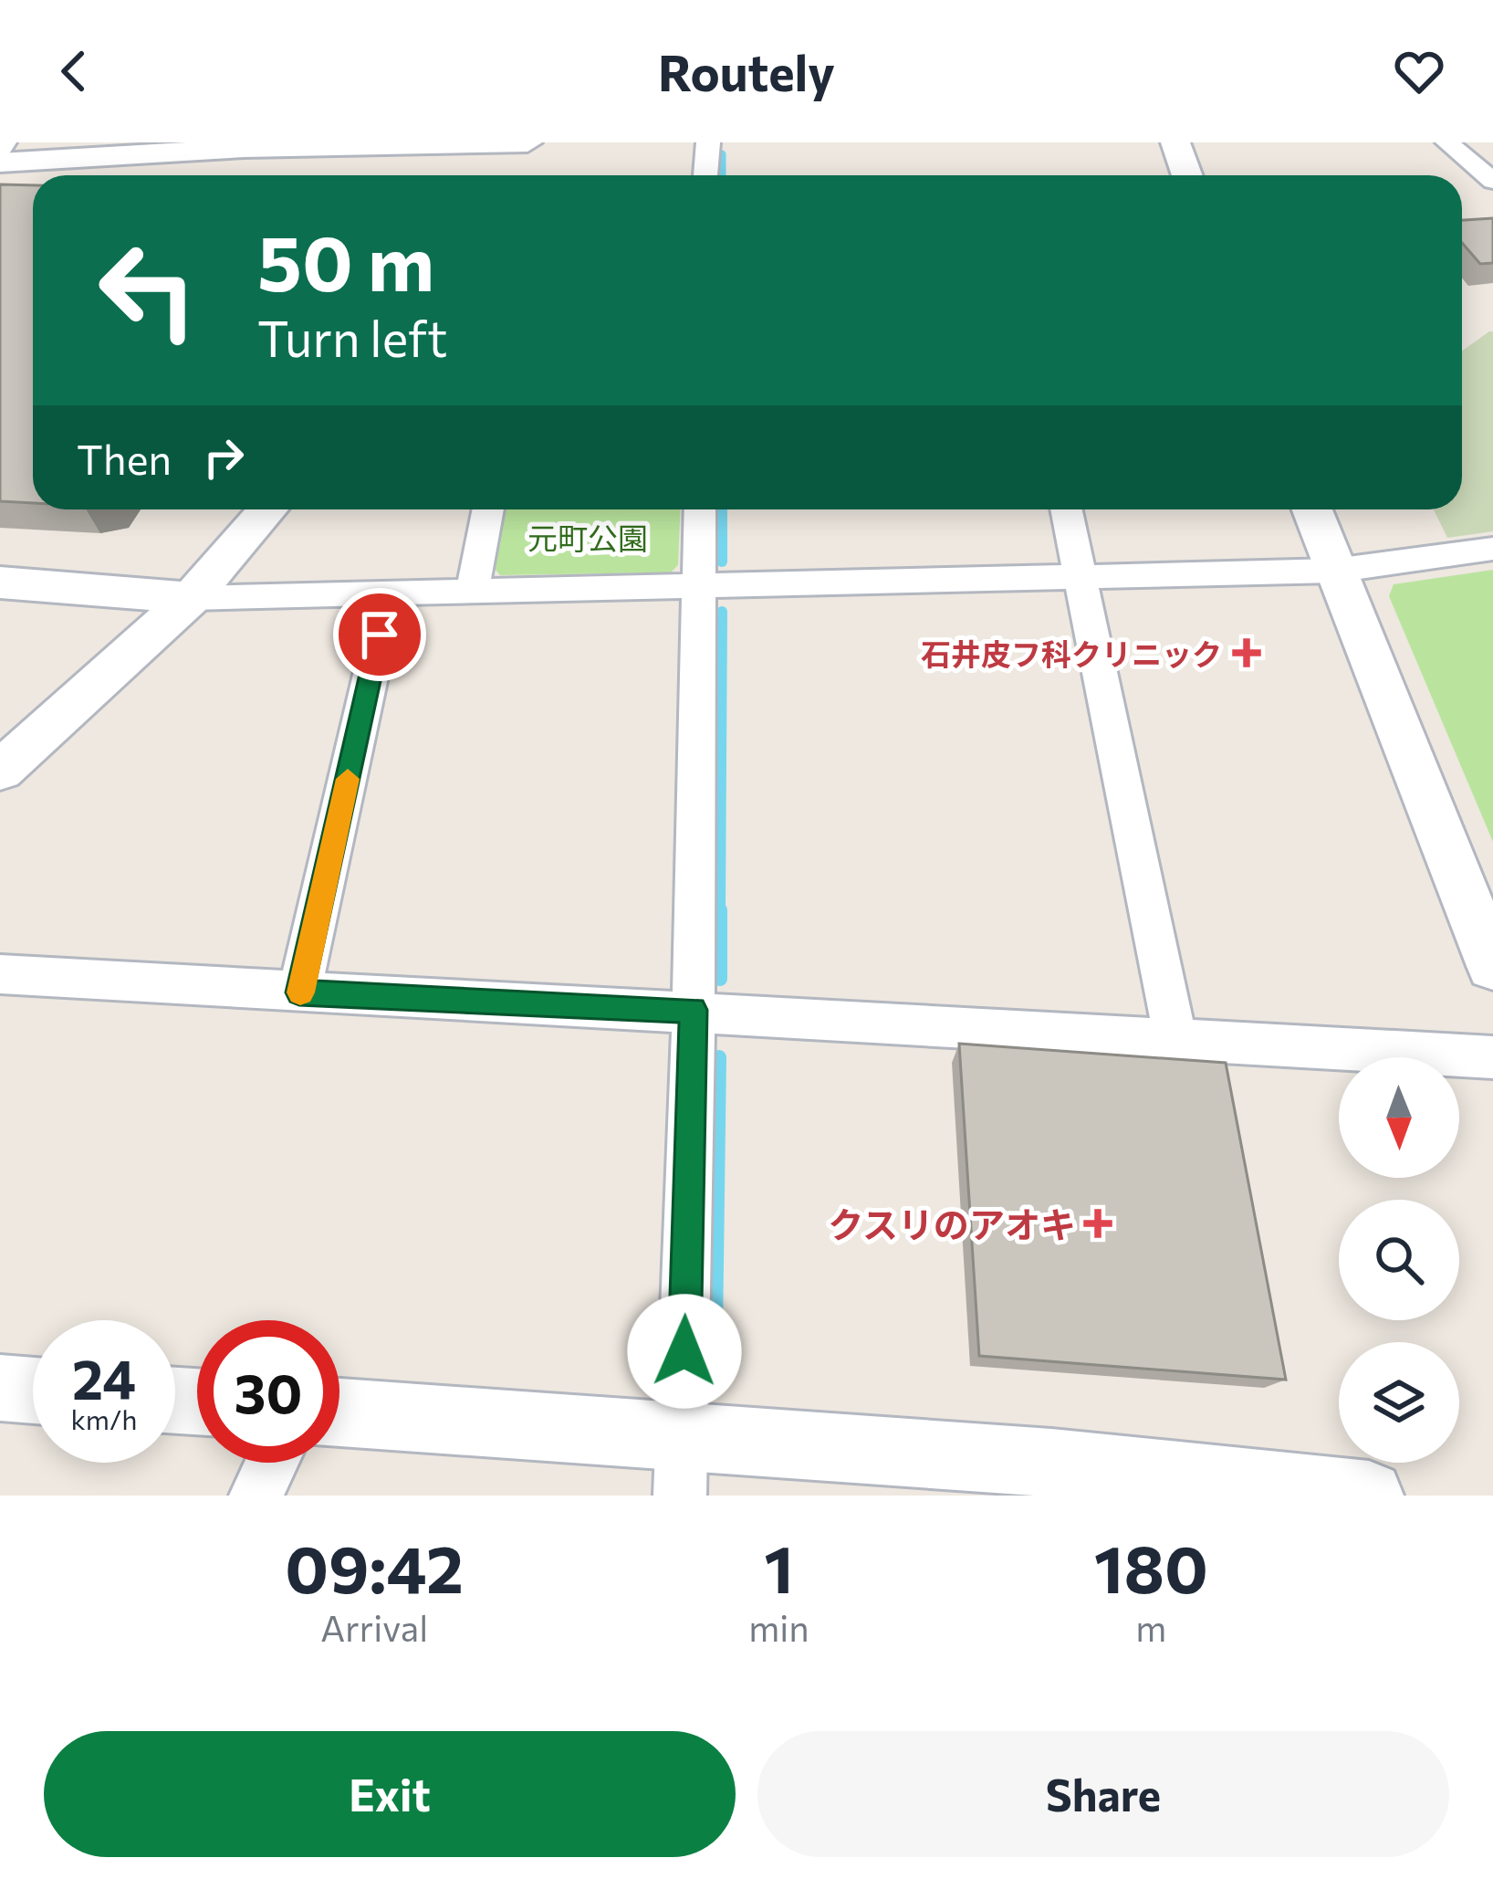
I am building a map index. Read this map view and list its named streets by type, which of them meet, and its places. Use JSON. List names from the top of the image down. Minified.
{"parks":["元町公園"],"places":{"health":["石井皮フ科クリニック","クスリのアオキ"]},"north":"bottom","page":{"header":"Routely","turn":["50 m","Turn left"],"then":"Then","speed":"24 km/h","limit":"30","eta":["09:42","Arrival","1","min","180","m"],"buttons":["Exit","Share"]}}
